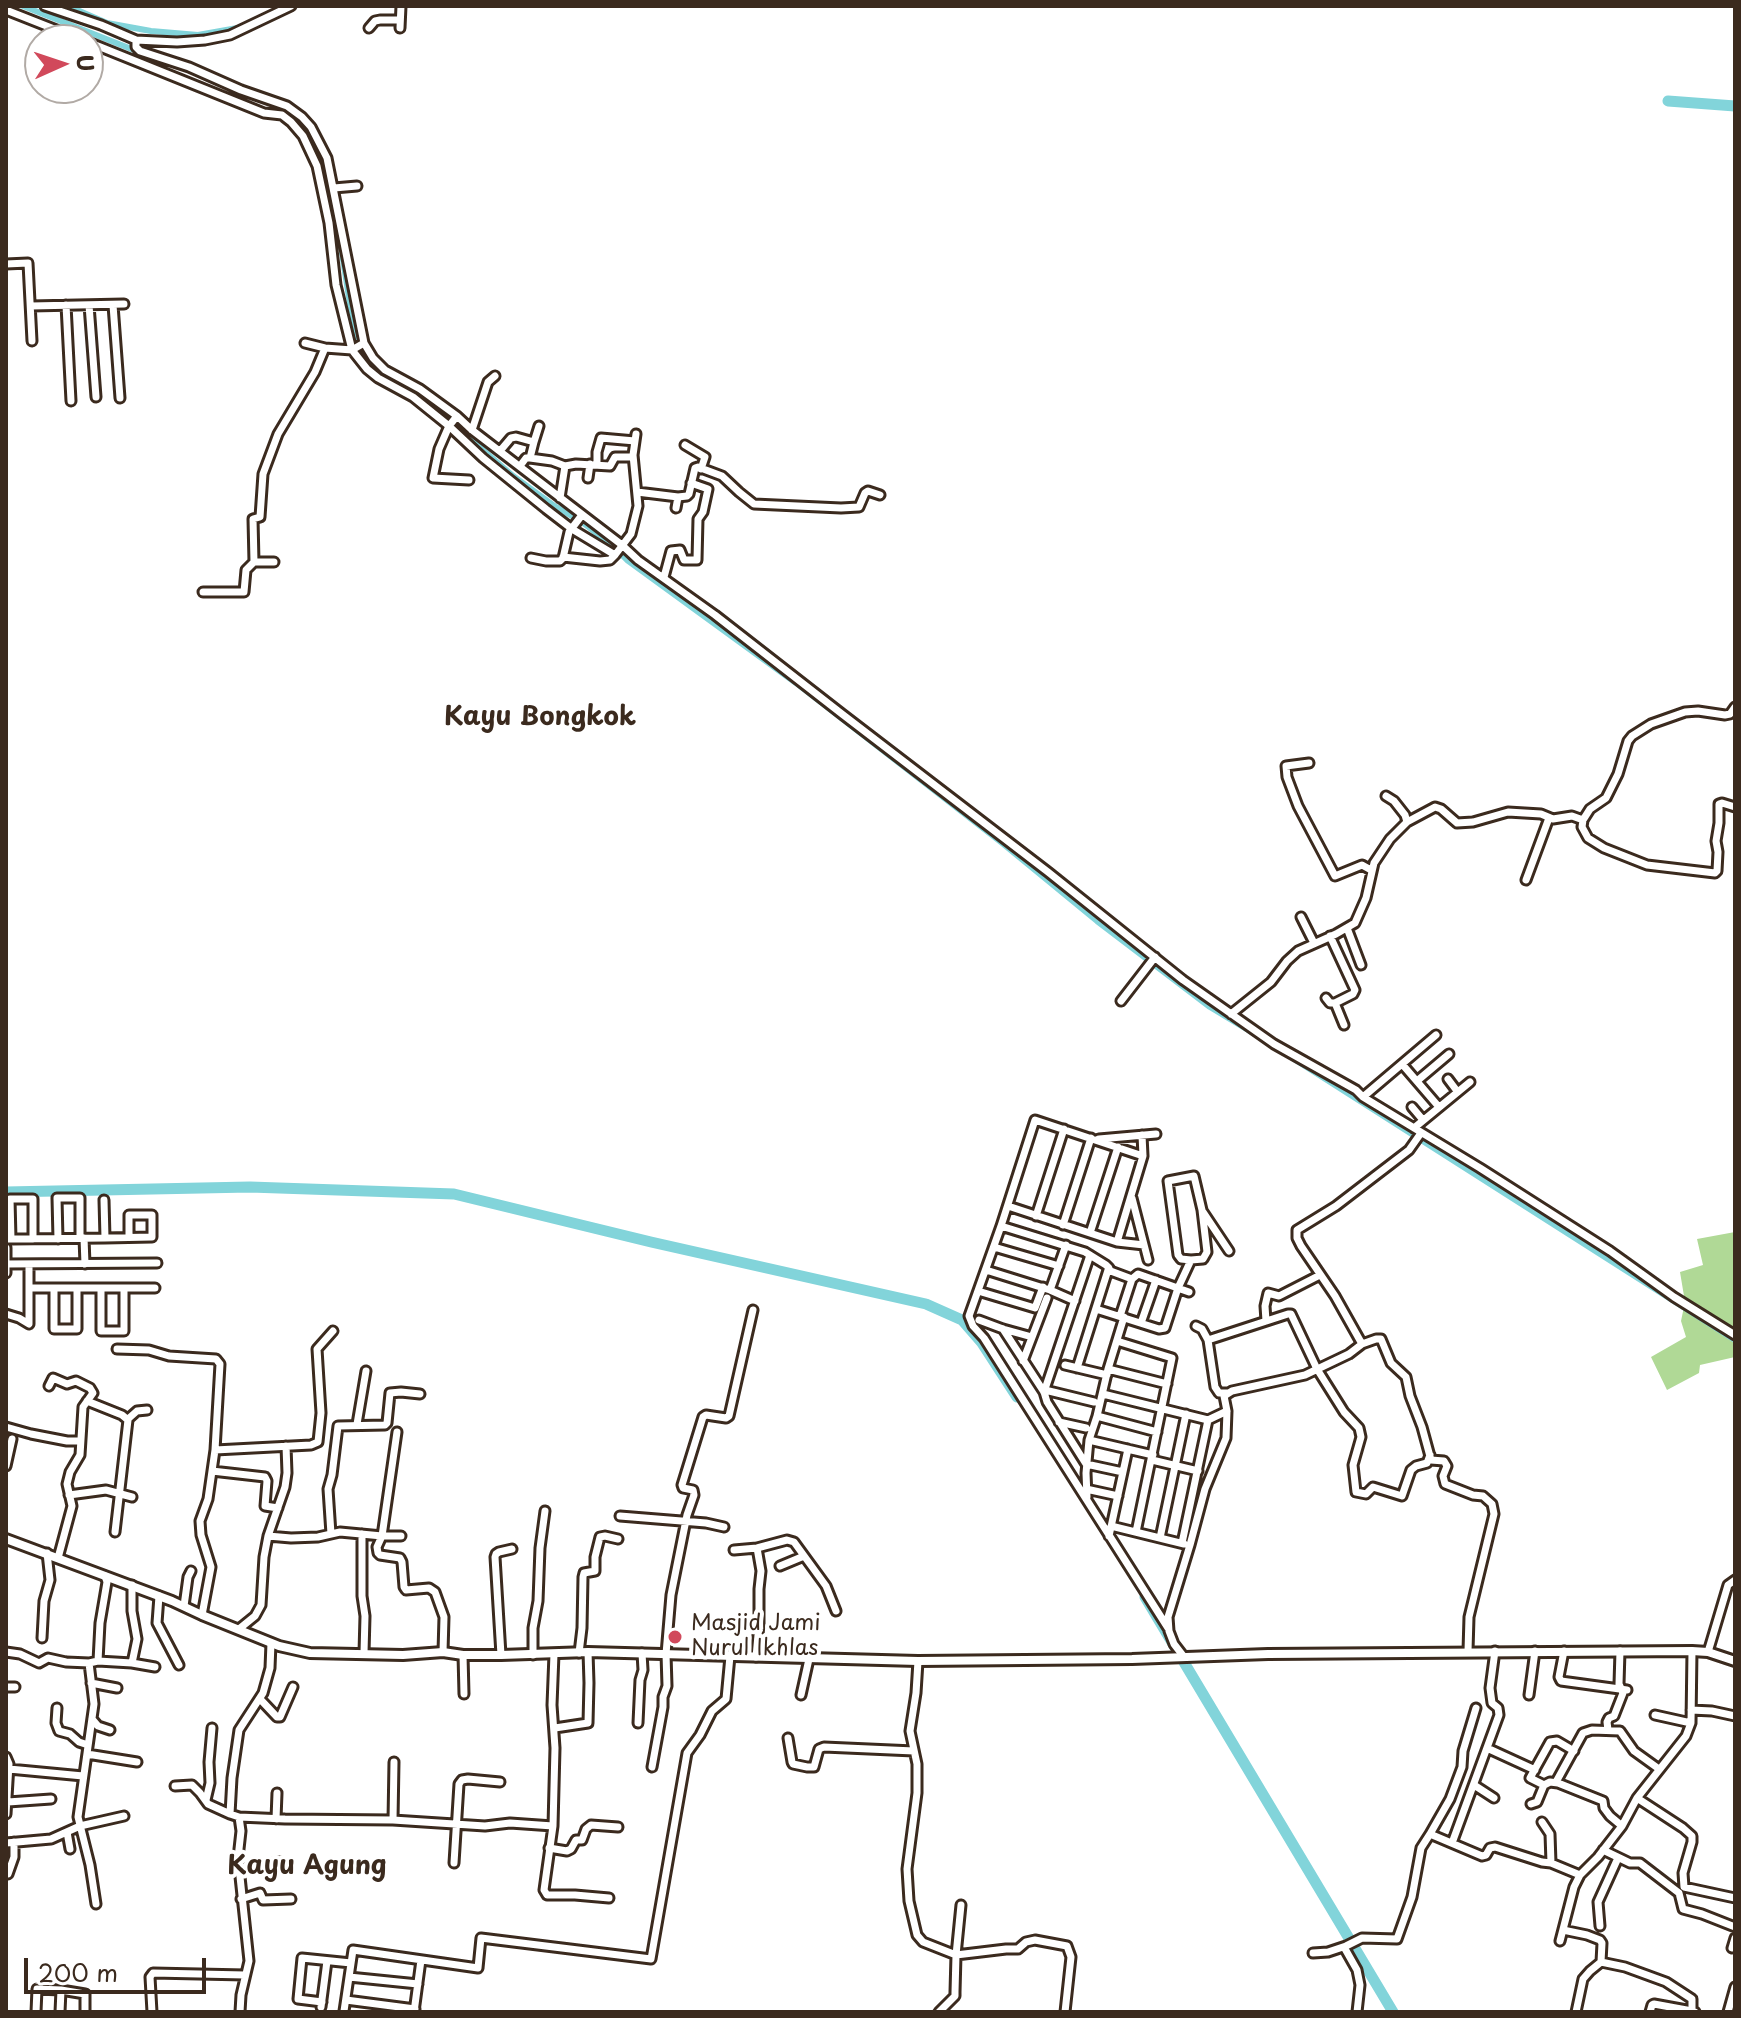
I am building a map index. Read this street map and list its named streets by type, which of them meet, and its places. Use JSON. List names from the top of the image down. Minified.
{"districts":["Kayu Bongkok","Kayu Agung"],"places":["Masjid Jami Nurul Ikhlas"],"scale_bar":"200 m","north":"right"}
